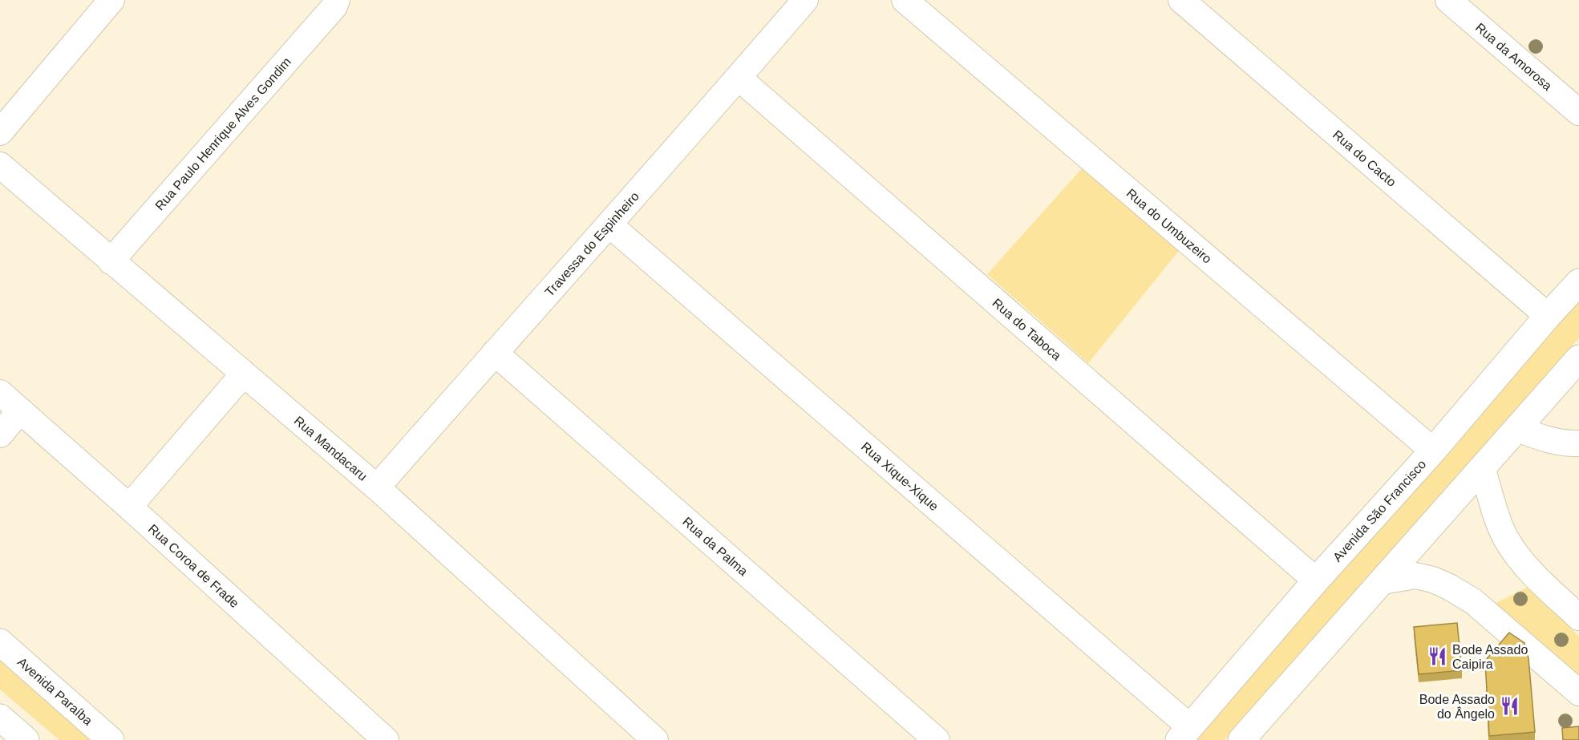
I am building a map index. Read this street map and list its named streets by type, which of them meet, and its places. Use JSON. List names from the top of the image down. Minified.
{"streets":{"main road":["Avenida São Francisco","Avenida Paraíba"],"street":["Rua da Amorosa","Rua Paulo Henrique Alves Gondim","Rua do Cacto","Rua do Umbuzeiro","Travessa do Espinheiro","Rua do Taboca","Rua Mandacaru","Rua Xique-Xique","Rua da Palma","Rua Coroa de Frade"]},"crossings":[["Rua Paulo Henrique Alves Gondim","Rua Mandacaru"],["Rua do Cacto","Avenida São Francisco"],["Rua do Umbuzeiro","Avenida São Francisco"],["Travessa do Espinheiro","Rua do Taboca"],["Travessa do Espinheiro","Rua Mandacaru"],["Travessa do Espinheiro","Rua Xique-Xique"],["Travessa do Espinheiro","Rua da Palma"],["Rua do Taboca","Avenida São Francisco"],["Rua Xique-Xique","Avenida São Francisco"]],"places":{"restaurant":["Bode Assado Caipira","Bode Assado do Ângelo"]}}
